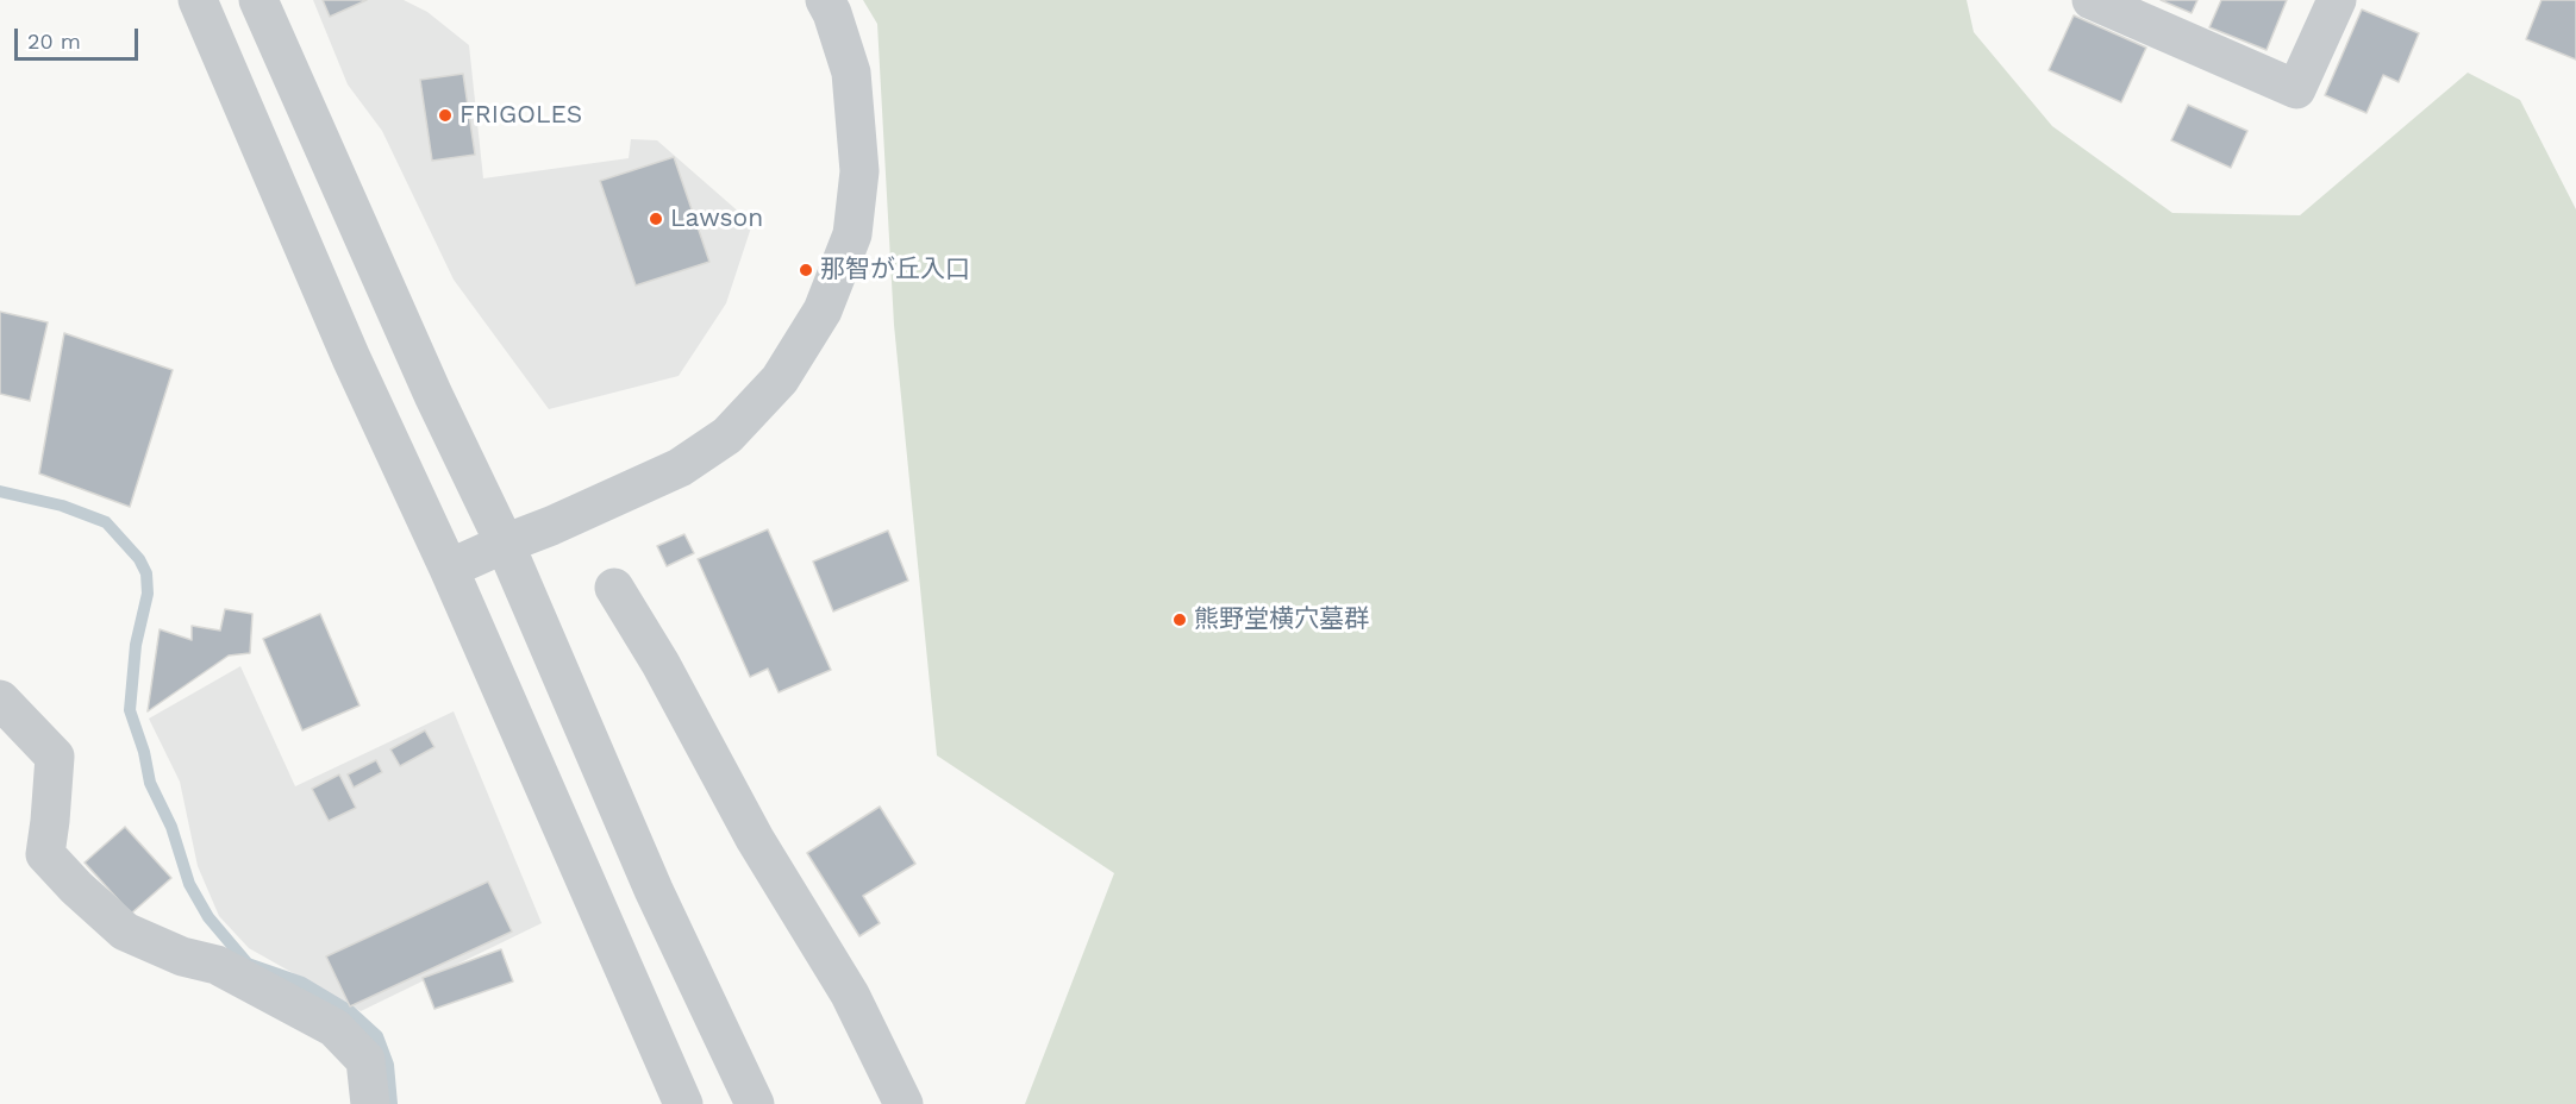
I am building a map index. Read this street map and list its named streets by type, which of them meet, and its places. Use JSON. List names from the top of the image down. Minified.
{"places":["FRIGOLES","Lawson","那智が丘入口","熊野堂横穴墓群"],"scale_bar":"20 m"}
